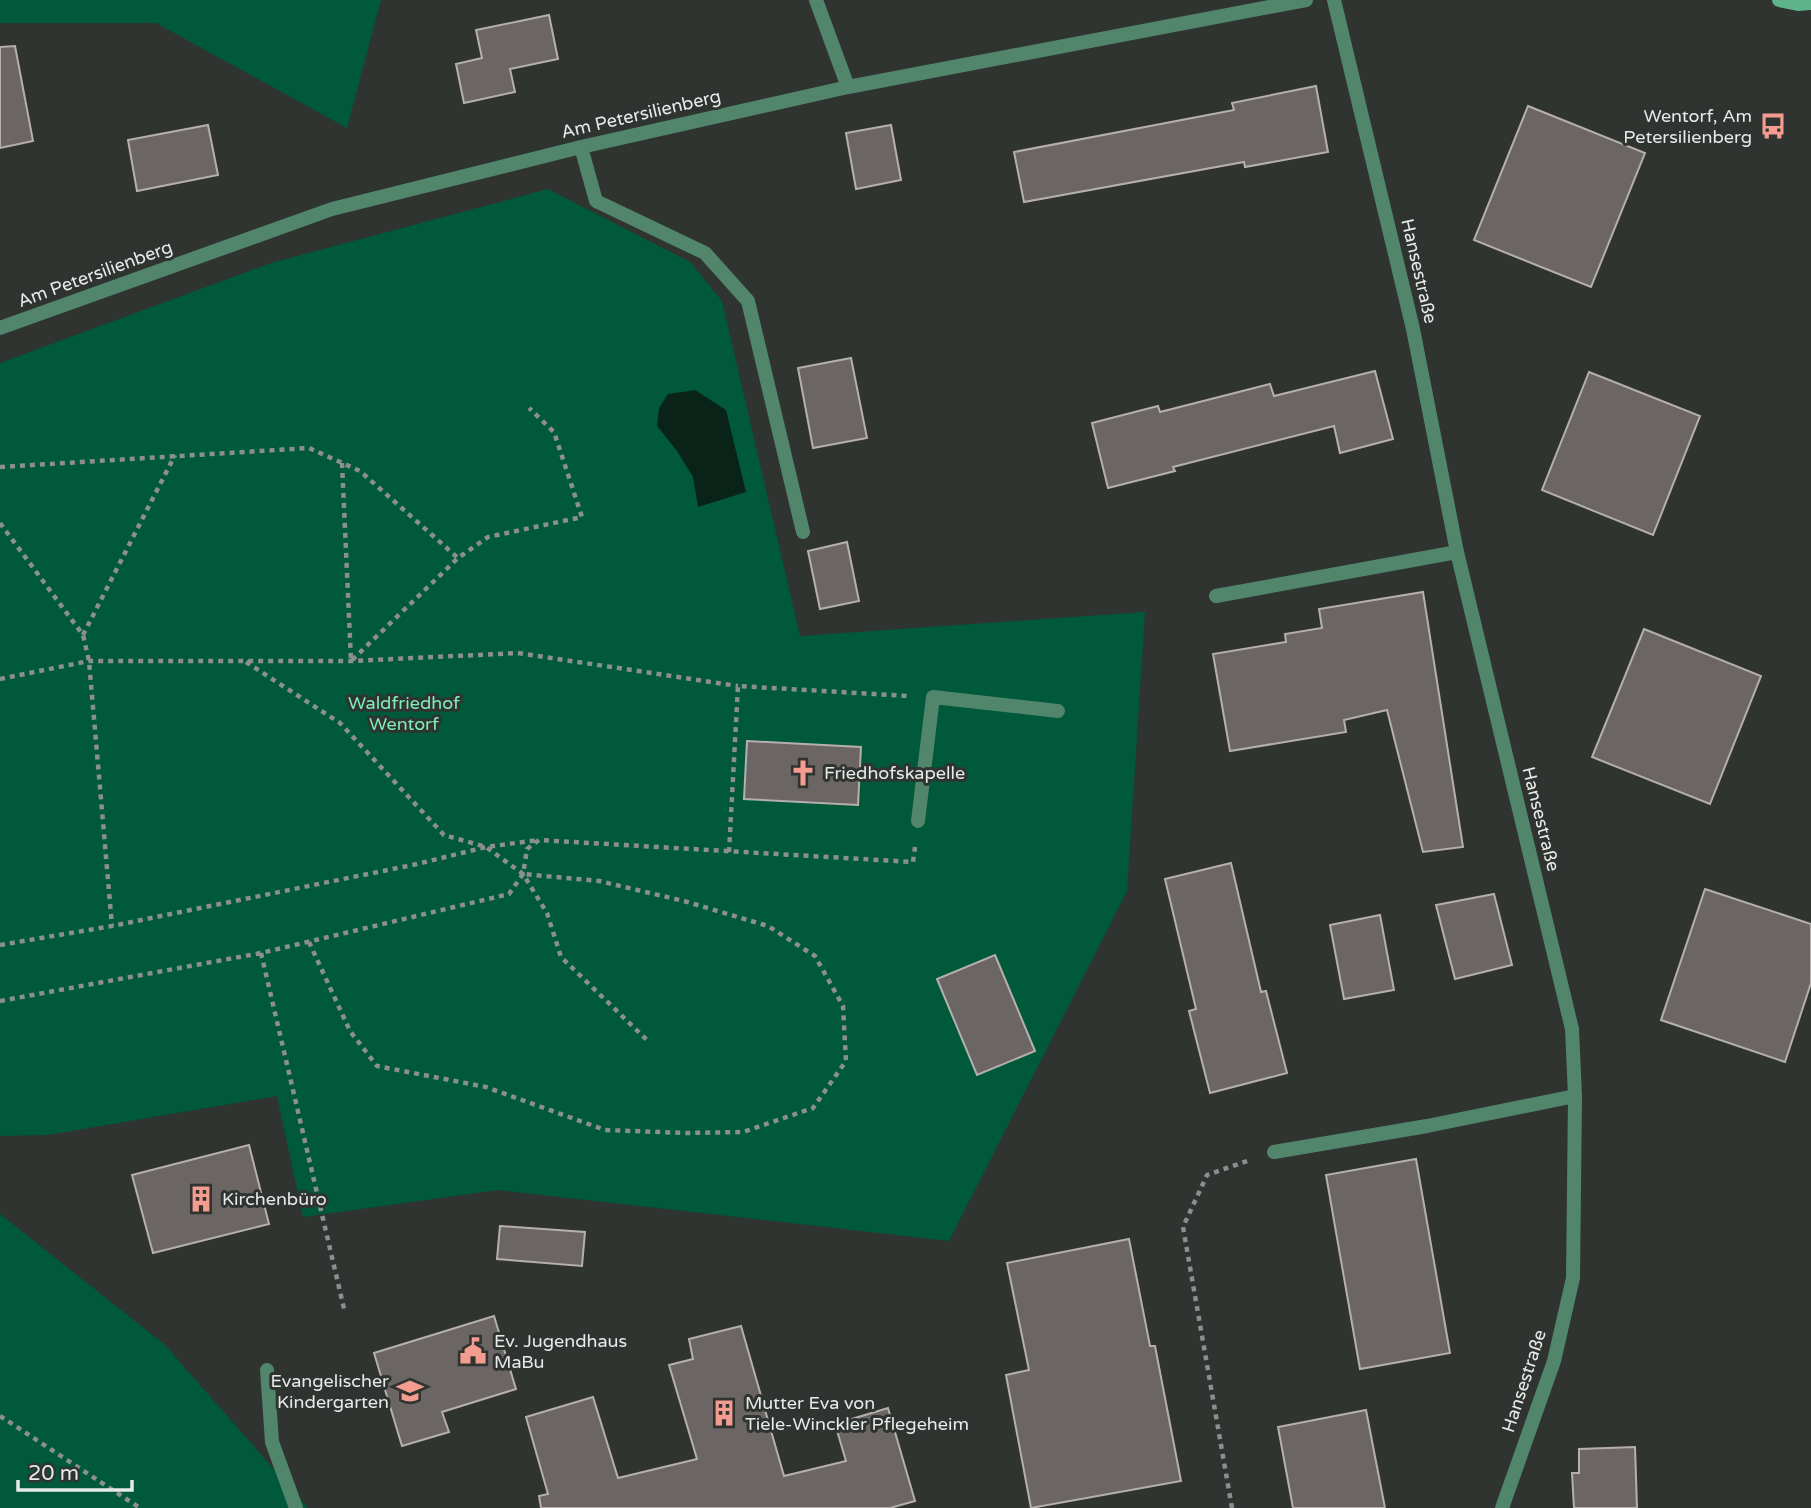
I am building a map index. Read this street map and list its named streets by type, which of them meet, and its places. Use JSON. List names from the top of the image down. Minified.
{"streets":{"street":["Am Petersilienberg","Hansestraße"]},"parks":["Waldfriedhof Wentorf"],"places":{"bus stop":["Wentorf, Am Petersilienberg"],"church":["Friedhofskapelle"],"building":["Kirchenbüro","Mutter Eva von Tiele-Winckler Pflegeheim"],"public building":["Ev. Jugendhaus MaBu"],"school or university":["Evangelischer Kindergarten"]},"scale_bar":"20 m"}
